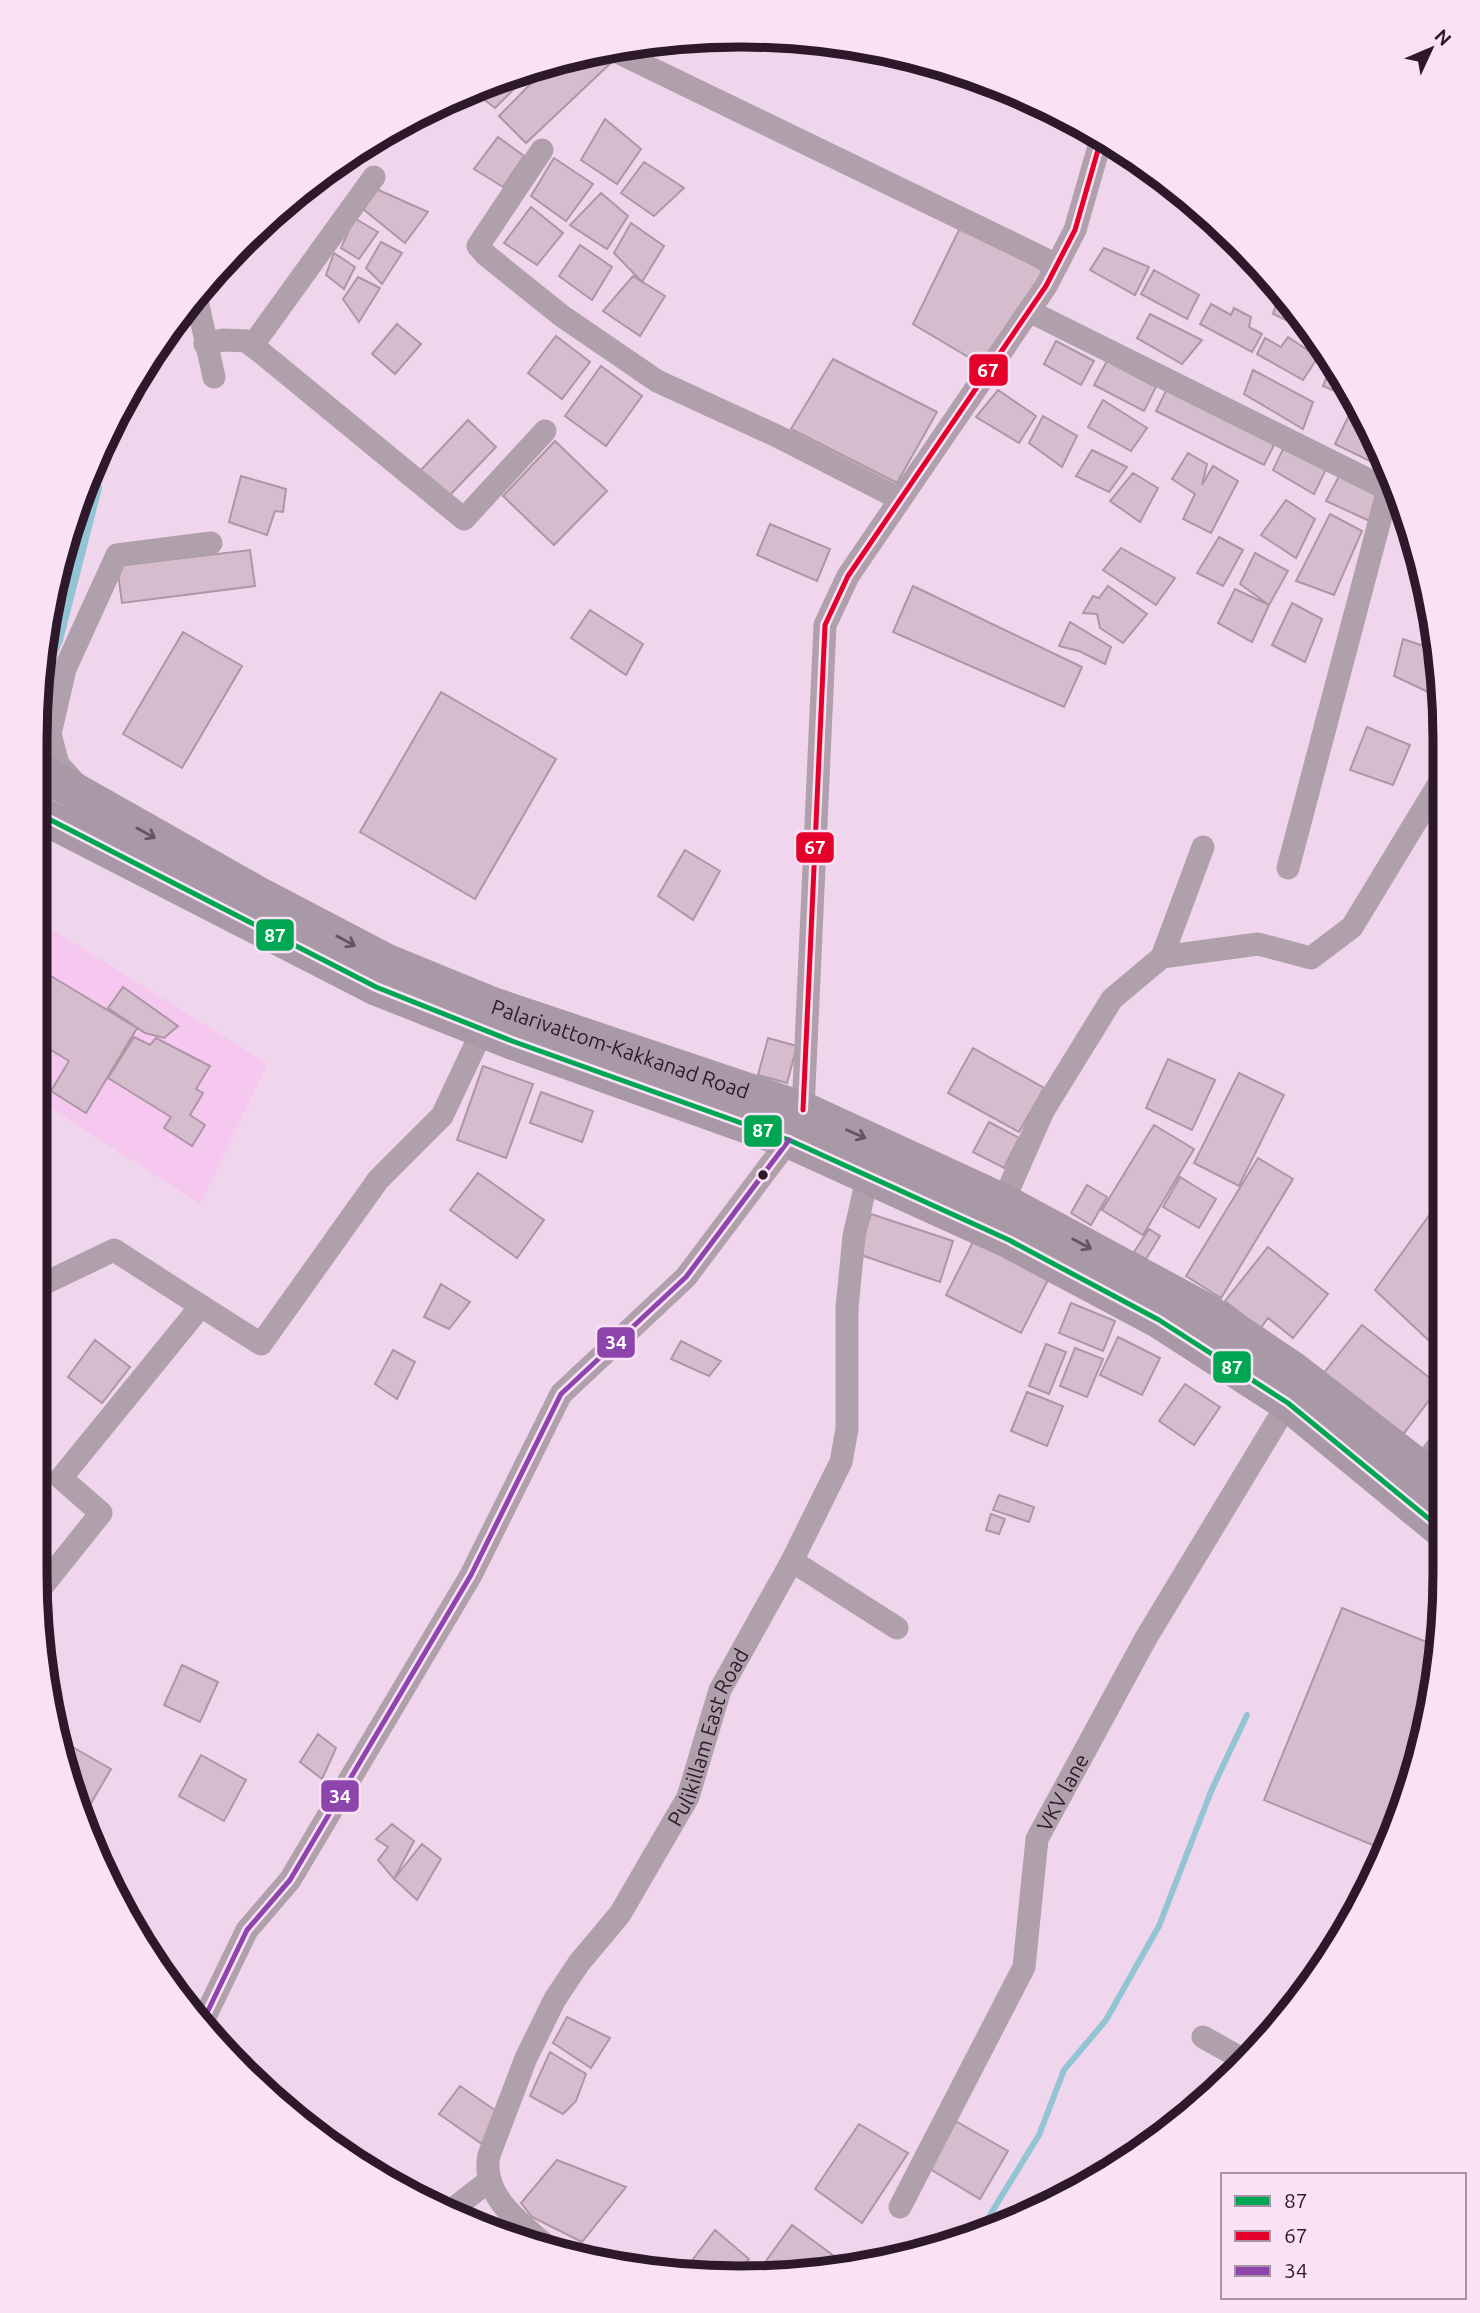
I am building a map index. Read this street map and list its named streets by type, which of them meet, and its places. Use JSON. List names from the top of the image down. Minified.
{"streets":{"main road":["Palarivattom-Kakkanad Road"],"street":["Pulikillam East Road","VKV lane"]},"lines":["transit line 67","transit line 87","transit line 34"],"legend":["87","67","34"],"north":"top right"}
